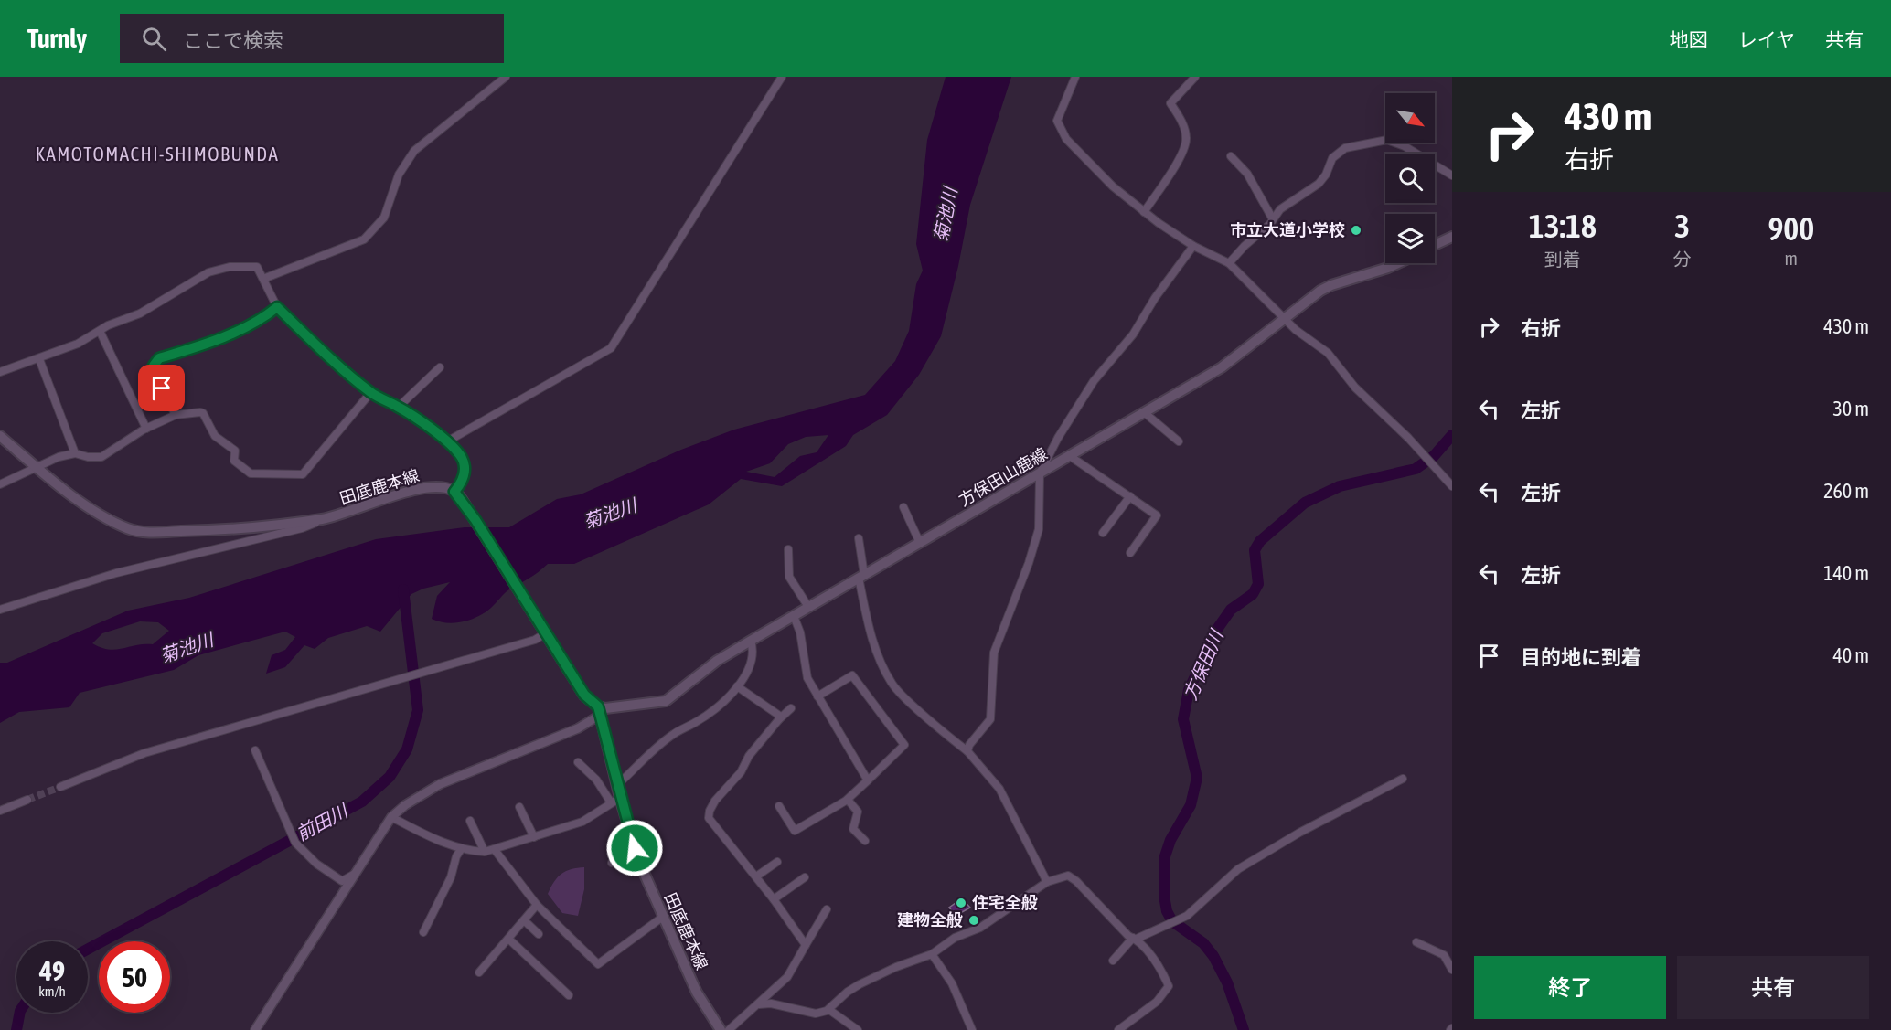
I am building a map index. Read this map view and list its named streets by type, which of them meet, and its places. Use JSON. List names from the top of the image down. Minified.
{"streets":{"main road":["方保田山鹿線","田底鹿本線"]},"crossings":[["方保田山鹿線","田底鹿本線"]],"districts":["KAMOTOMACHI-SHIMOBUNDA"],"water":["菊池川","方保田川","前田川"],"places":["市立大道小学校","住宅全般","建物全般"],"north":"bottom right","page":{"header":"Turnly","search":"ここで検索","nav":["地図","レイヤ","共有"],"turn":["430 m","右折"],"eta":["13:18","到着","3","分","900","m"],"list":[{"name":"右折","value":"430 m"},{"name":"左折","value":"30 m"},{"name":"左折","value":"260 m"},{"name":"左折","value":"140 m"},{"name":"目的地に到着","value":"40 m"}],"speed":"49 km/h","limit":"50","buttons":["終了","共有"]}}
